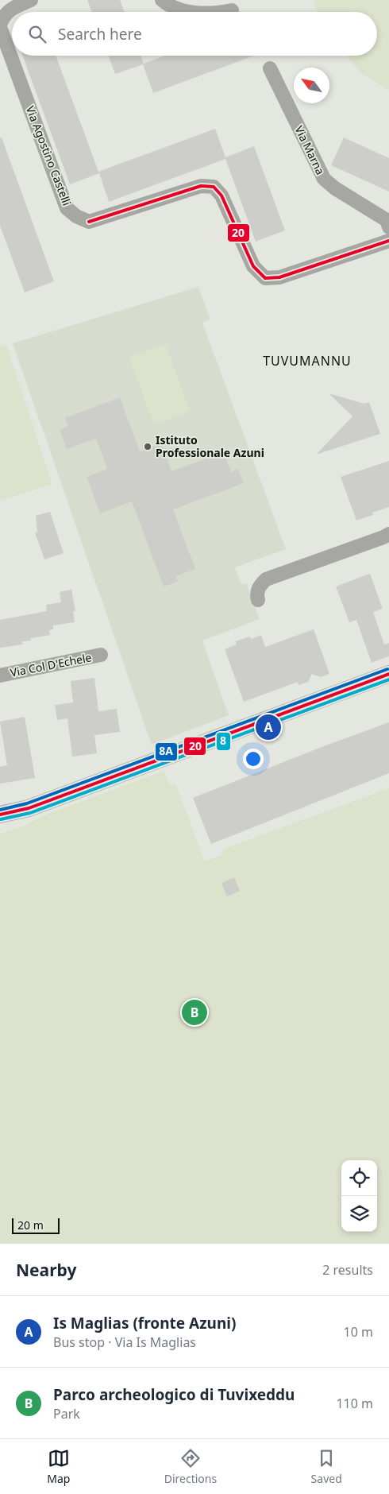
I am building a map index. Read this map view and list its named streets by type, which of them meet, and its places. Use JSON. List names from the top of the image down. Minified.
{"streets":{"street":["Via Marna","Via Agostino Castelli","Via Col D'Echele"]},"districts":["TUVUMANNU"],"places":["Istituto Professionale Azuni"],"lines":["transit line 20","transit line 8A","transit line 8"],"scale_bar":"20 m","north":"top left","page":{"search":"Search here","pins":["A","B"],"scale":"20 m","heading":["Nearby","2 results"],"list":[{"mark":"A","name":"Is Maglias (fronte Azuni)","note":"Bus stop · Via Is Maglias","value":"10 m"},{"mark":"B","name":"Parco archeologico di Tuvixeddu","note":"Park","value":"110 m"}],"nav":["Map","Directions","Saved"]}}
